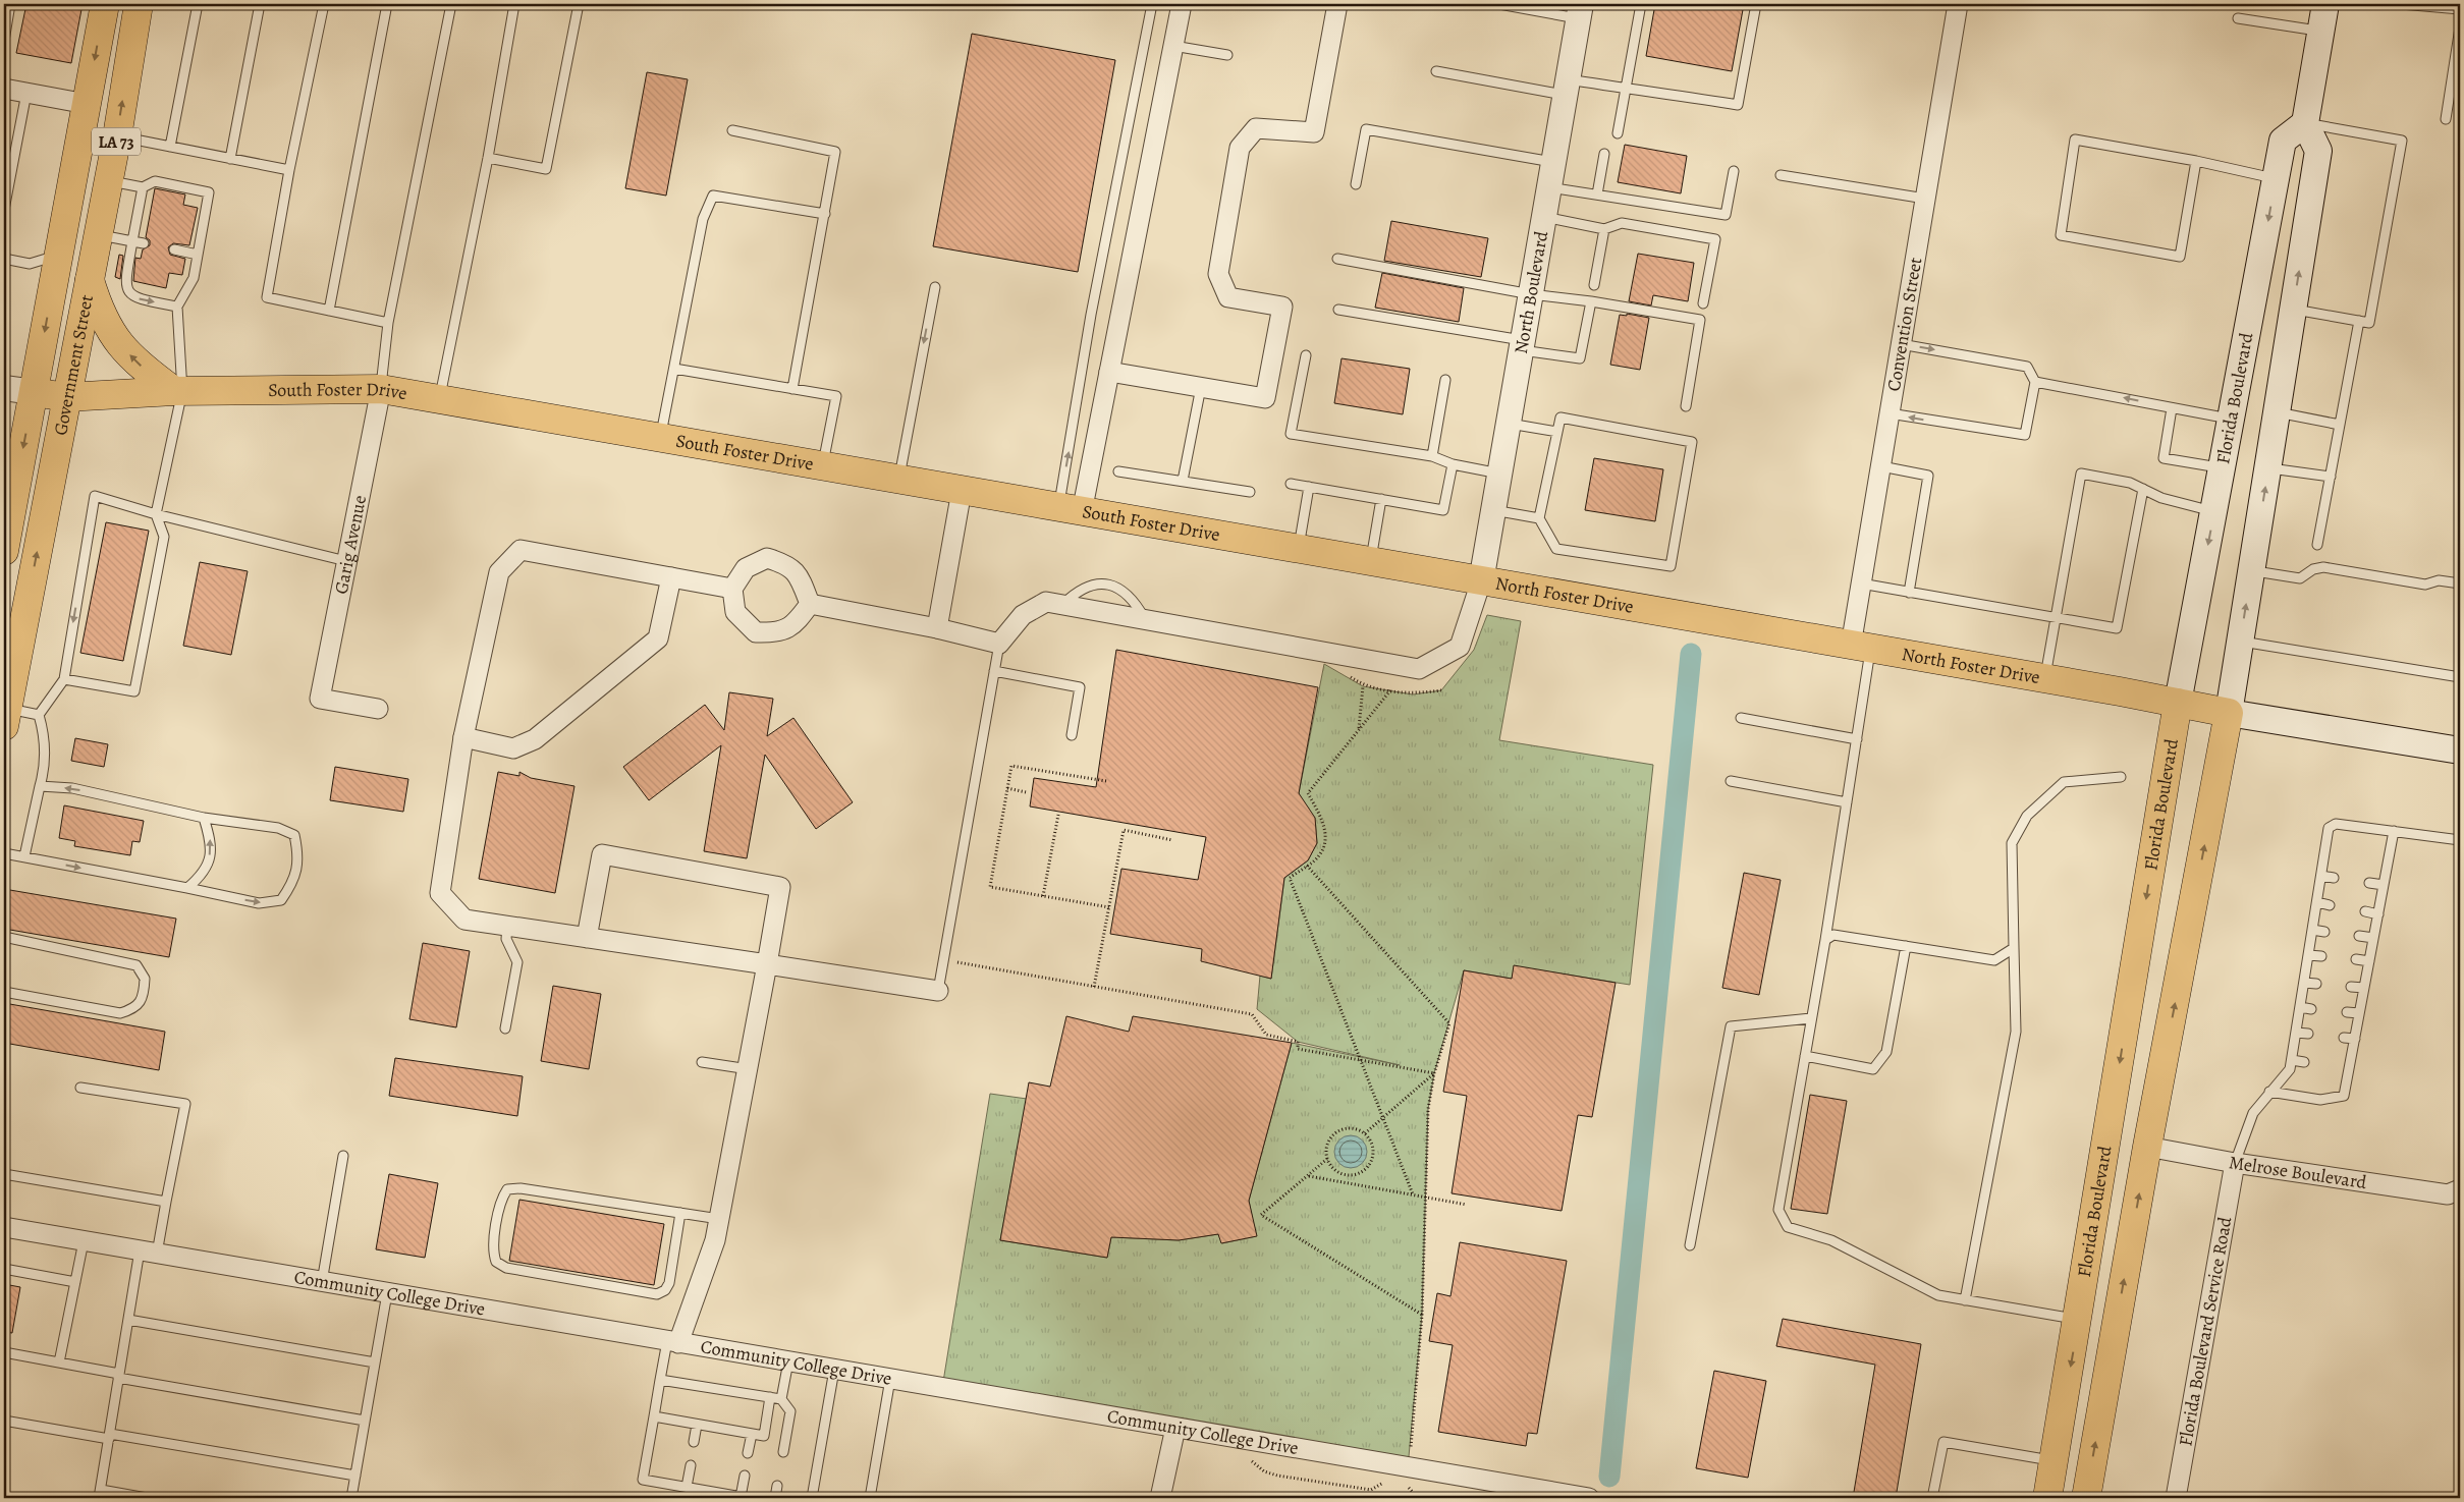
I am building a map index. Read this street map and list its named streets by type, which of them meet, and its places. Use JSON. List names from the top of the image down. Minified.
{"streets":{"main road":["LA 73","Government Street","South Foster Drive","Florida Boulevard","North Foster Drive"],"street":["North Boulevard","Convention Street","Garig Avenue","Melrose Boulevard","Community College Drive","Florida Boulevard Service Road"]},"crossings":[["North Boulevard","South Foster Drive"],["North Boulevard","North Foster Drive"],["Convention Street","North Foster Drive"],["Government Street","South Foster Drive"],["South Foster Drive","Garig Avenue"],["South Foster Drive","North Foster Drive"],["Florida Boulevard","North Foster Drive"],["Melrose Boulevard","Florida Boulevard Service Road"]]}
